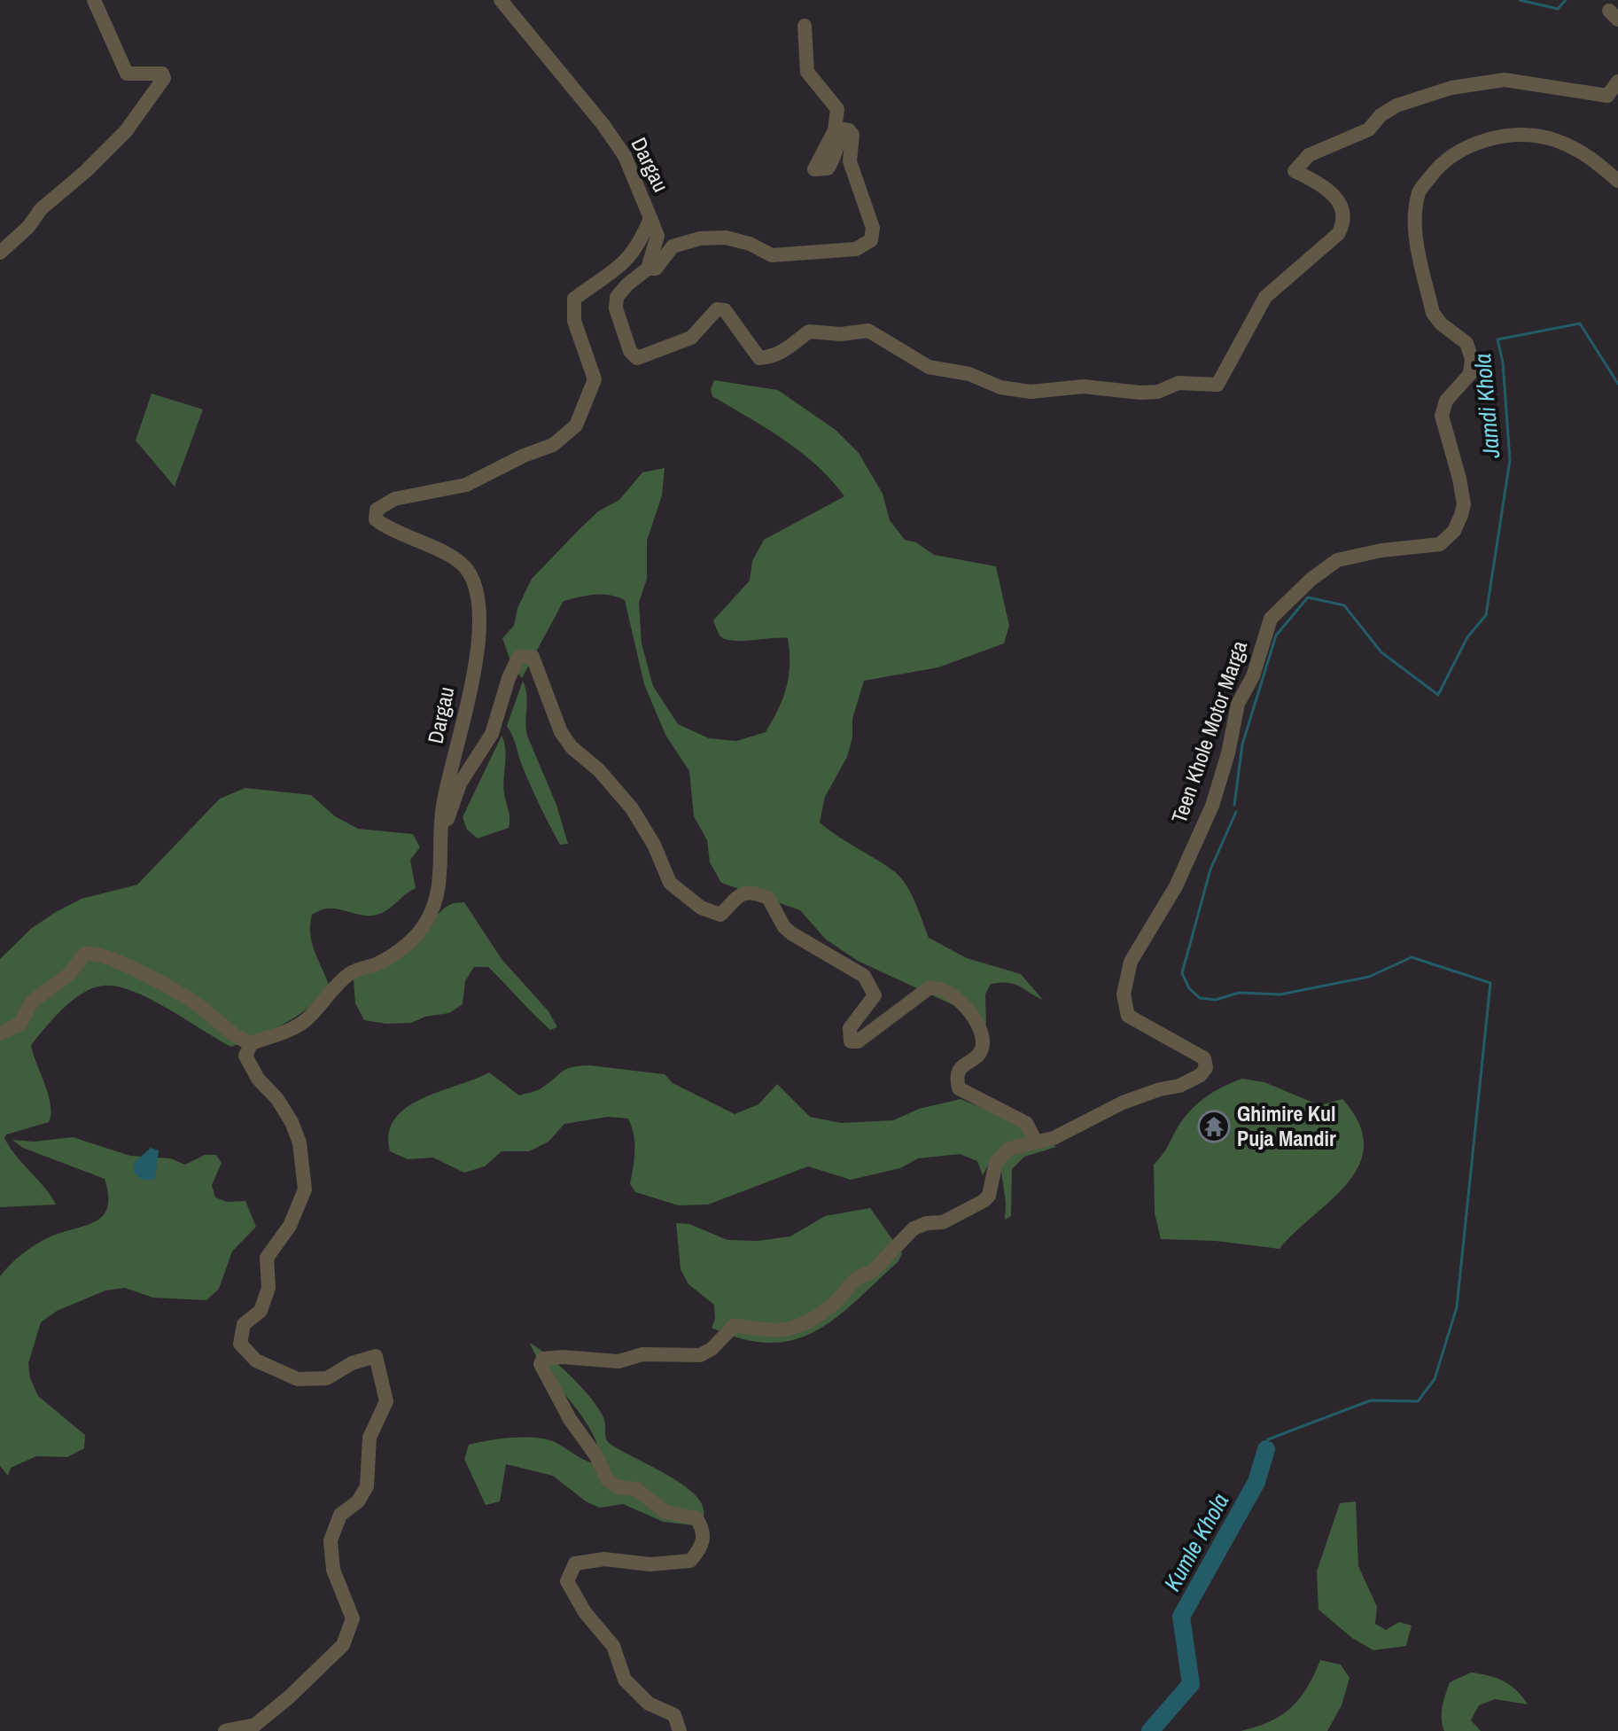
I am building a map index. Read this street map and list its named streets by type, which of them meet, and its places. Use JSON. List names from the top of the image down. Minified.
{"streets":{"street":["Dargau","Teen Khole Motor Marga"]},"water":["Jamdi Khola","Kumle Khola"],"places":{"temple":["Ghimire Kul Puja Mandir"]}}
